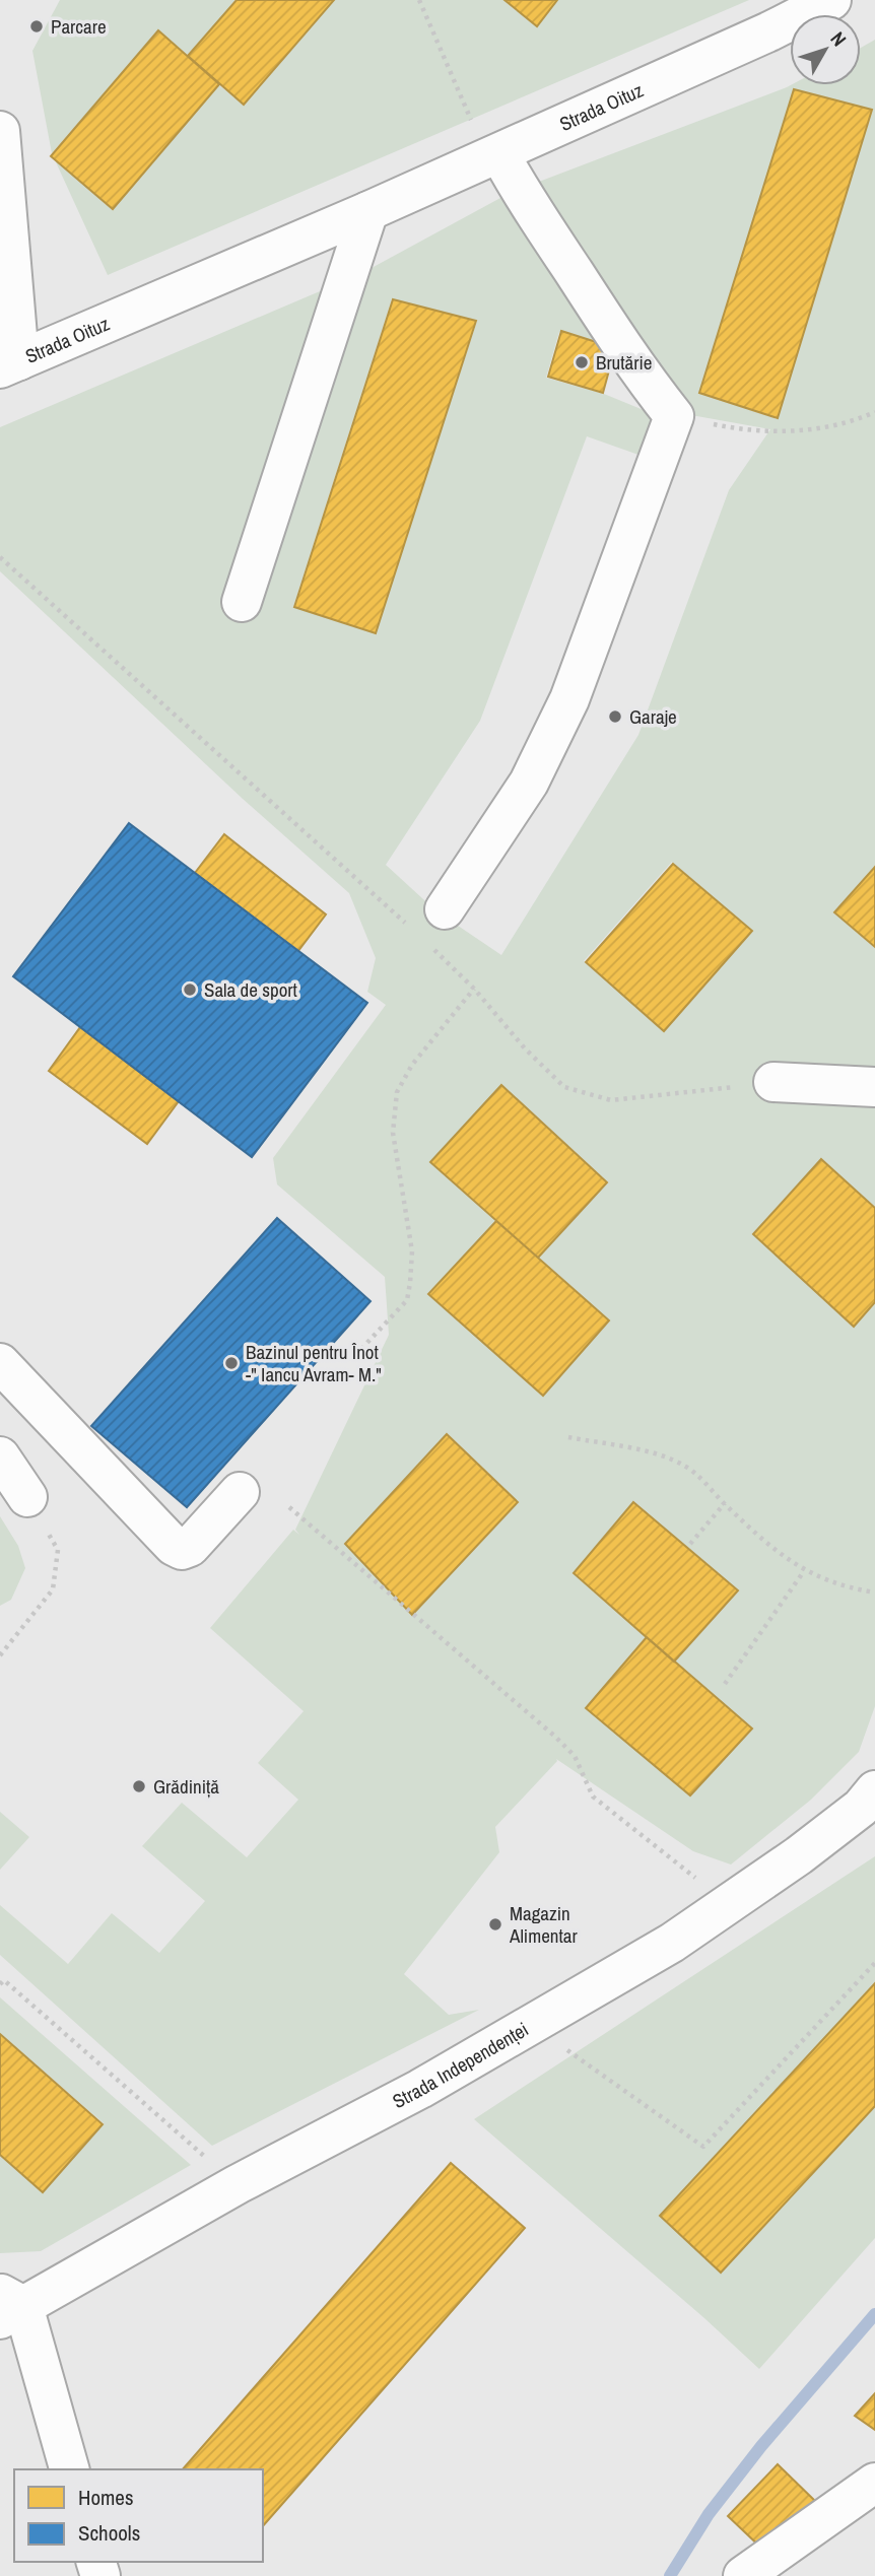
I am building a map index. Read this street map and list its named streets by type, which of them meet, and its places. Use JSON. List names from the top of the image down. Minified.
{"streets":{"street":["Strada Oituz","Strada Independenței"]},"places":["Parcare","Brutărie","Garaje","Sala de sport","Bazinul pentru Înot -\" Iancu Avram- M.\"","Grădiniță","Magazin Alimentar"],"legend":["Homes","Schools"],"north":"top right"}
